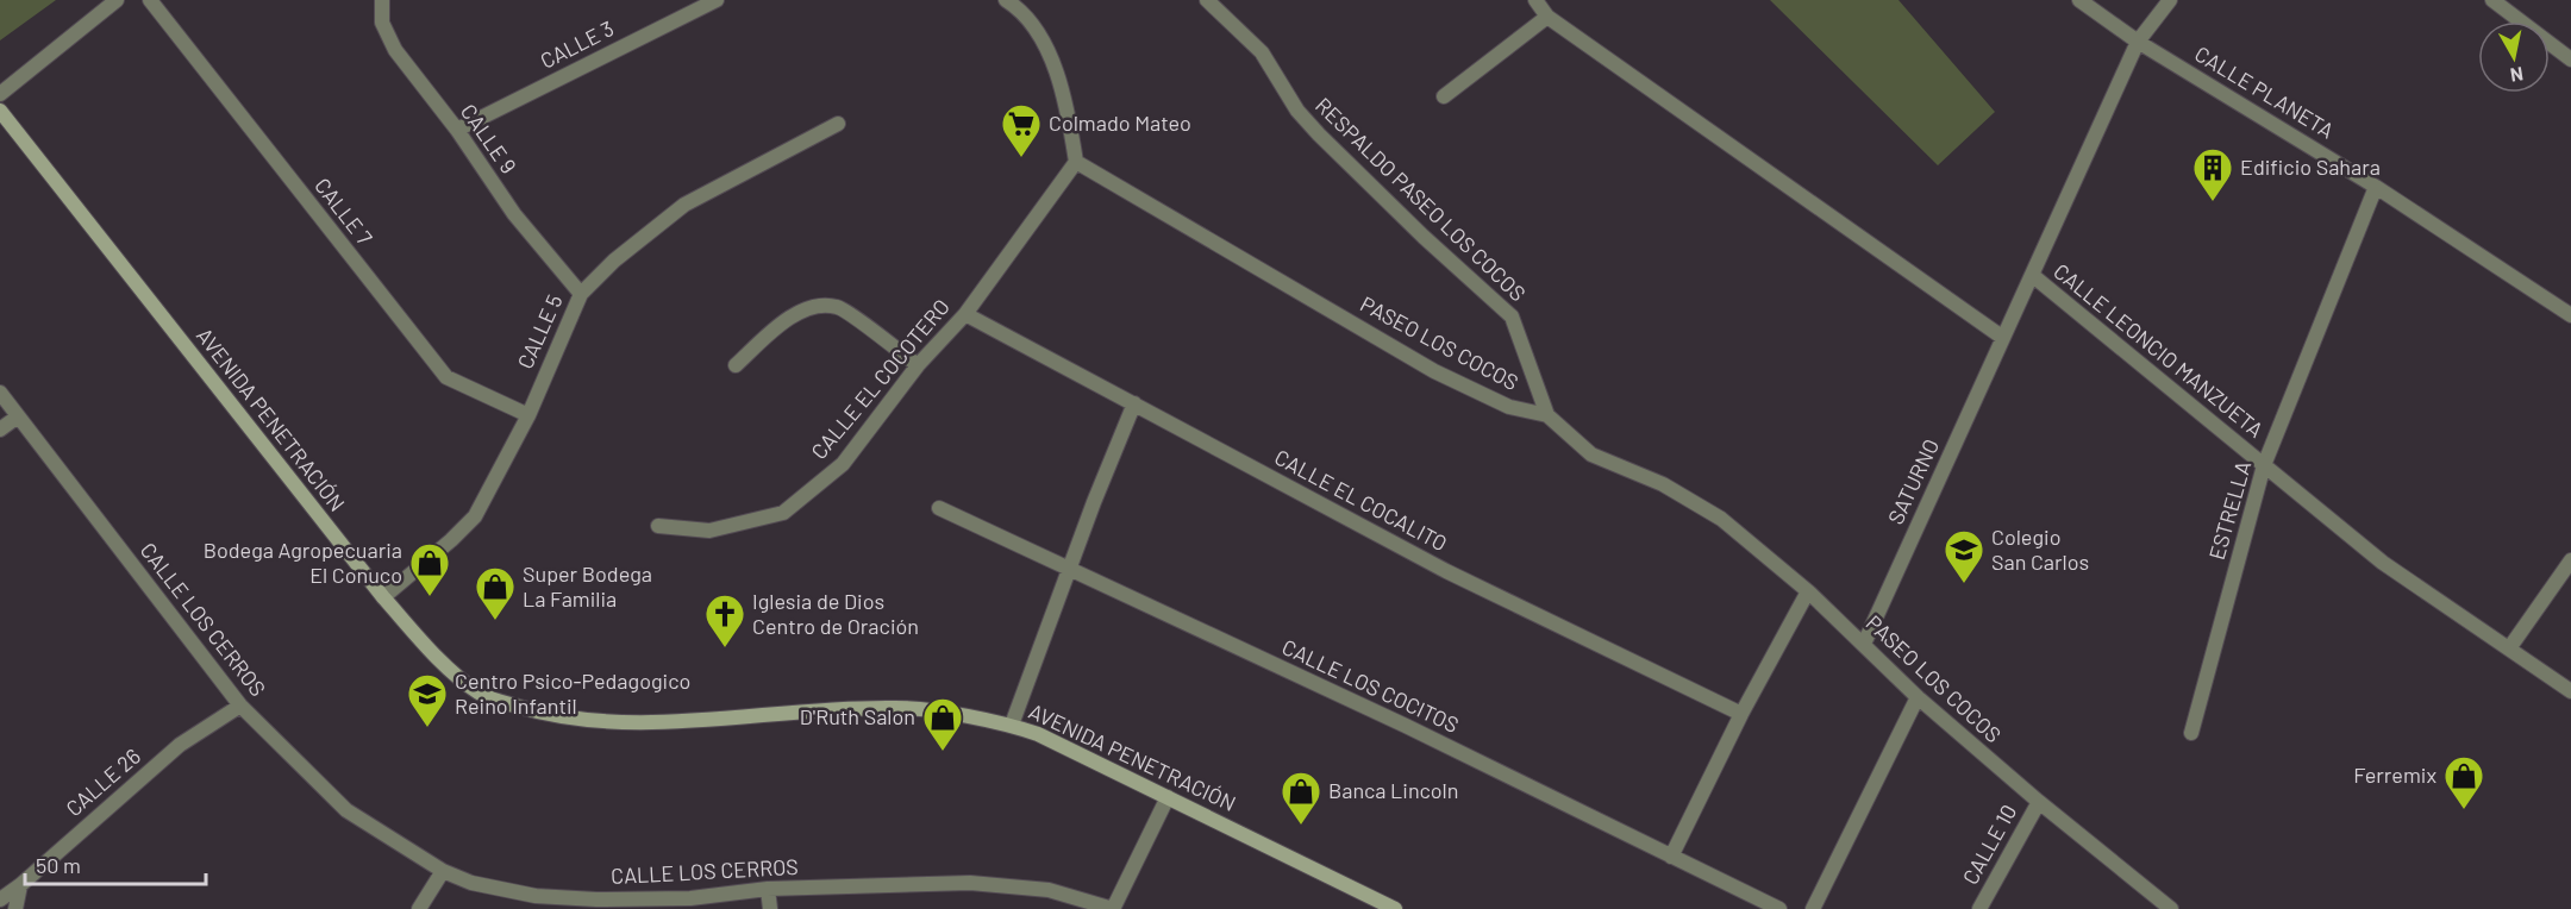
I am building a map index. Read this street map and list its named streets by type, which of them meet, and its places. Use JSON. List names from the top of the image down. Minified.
{"streets":{"street":["CALLE 3","CALLE PLANETA","CALLE 9","RESPALDO PASEO LOS COCOS","CALLE 7","CALLE 5","PASEO LOS COCOS","CALLE LEONCIO MANZUETA","CALLE EL COCOTERO","AVENIDA PENETRACIÓN","SATURNO","CALLE EL COCALITO","ESTRELLA","CALLE LOS CERROS","CALLE LOS COCITOS","CALLE 26","CALLE 10"]},"crossings":[["CALLE 3","CALLE 9"],["CALLE PLANETA","ESTRELLA"],["CALLE 9","CALLE 5"],["RESPALDO PASEO LOS COCOS","PASEO LOS COCOS"],["CALLE 7","CALLE 5"],["CALLE 5","AVENIDA PENETRACIÓN"],["PASEO LOS COCOS","CALLE EL COCOTERO"],["PASEO LOS COCOS","SATURNO"],["PASEO LOS COCOS","CALLE 10"],["CALLE LEONCIO MANZUETA","SATURNO"],["CALLE LEONCIO MANZUETA","ESTRELLA"],["CALLE EL COCOTERO","CALLE EL COCALITO"],["CALLE LOS CERROS","CALLE 26"]],"places":{"supermarket":["Colmado Mateo"],"building":["Edificio Sahara"],"school or university":["Colegio San Carlos","Centro Psico-Pedagogico Reino Infantil"],"shop":["Bodega Agropecuaria El Conuco","Super Bodega La Familia","D'Ruth Salon","Ferremix","Banca Lincoln"],"church":["Iglesia de Dios Centro de Oración"]},"scale_bar":"50 m","north":"bottom"}
